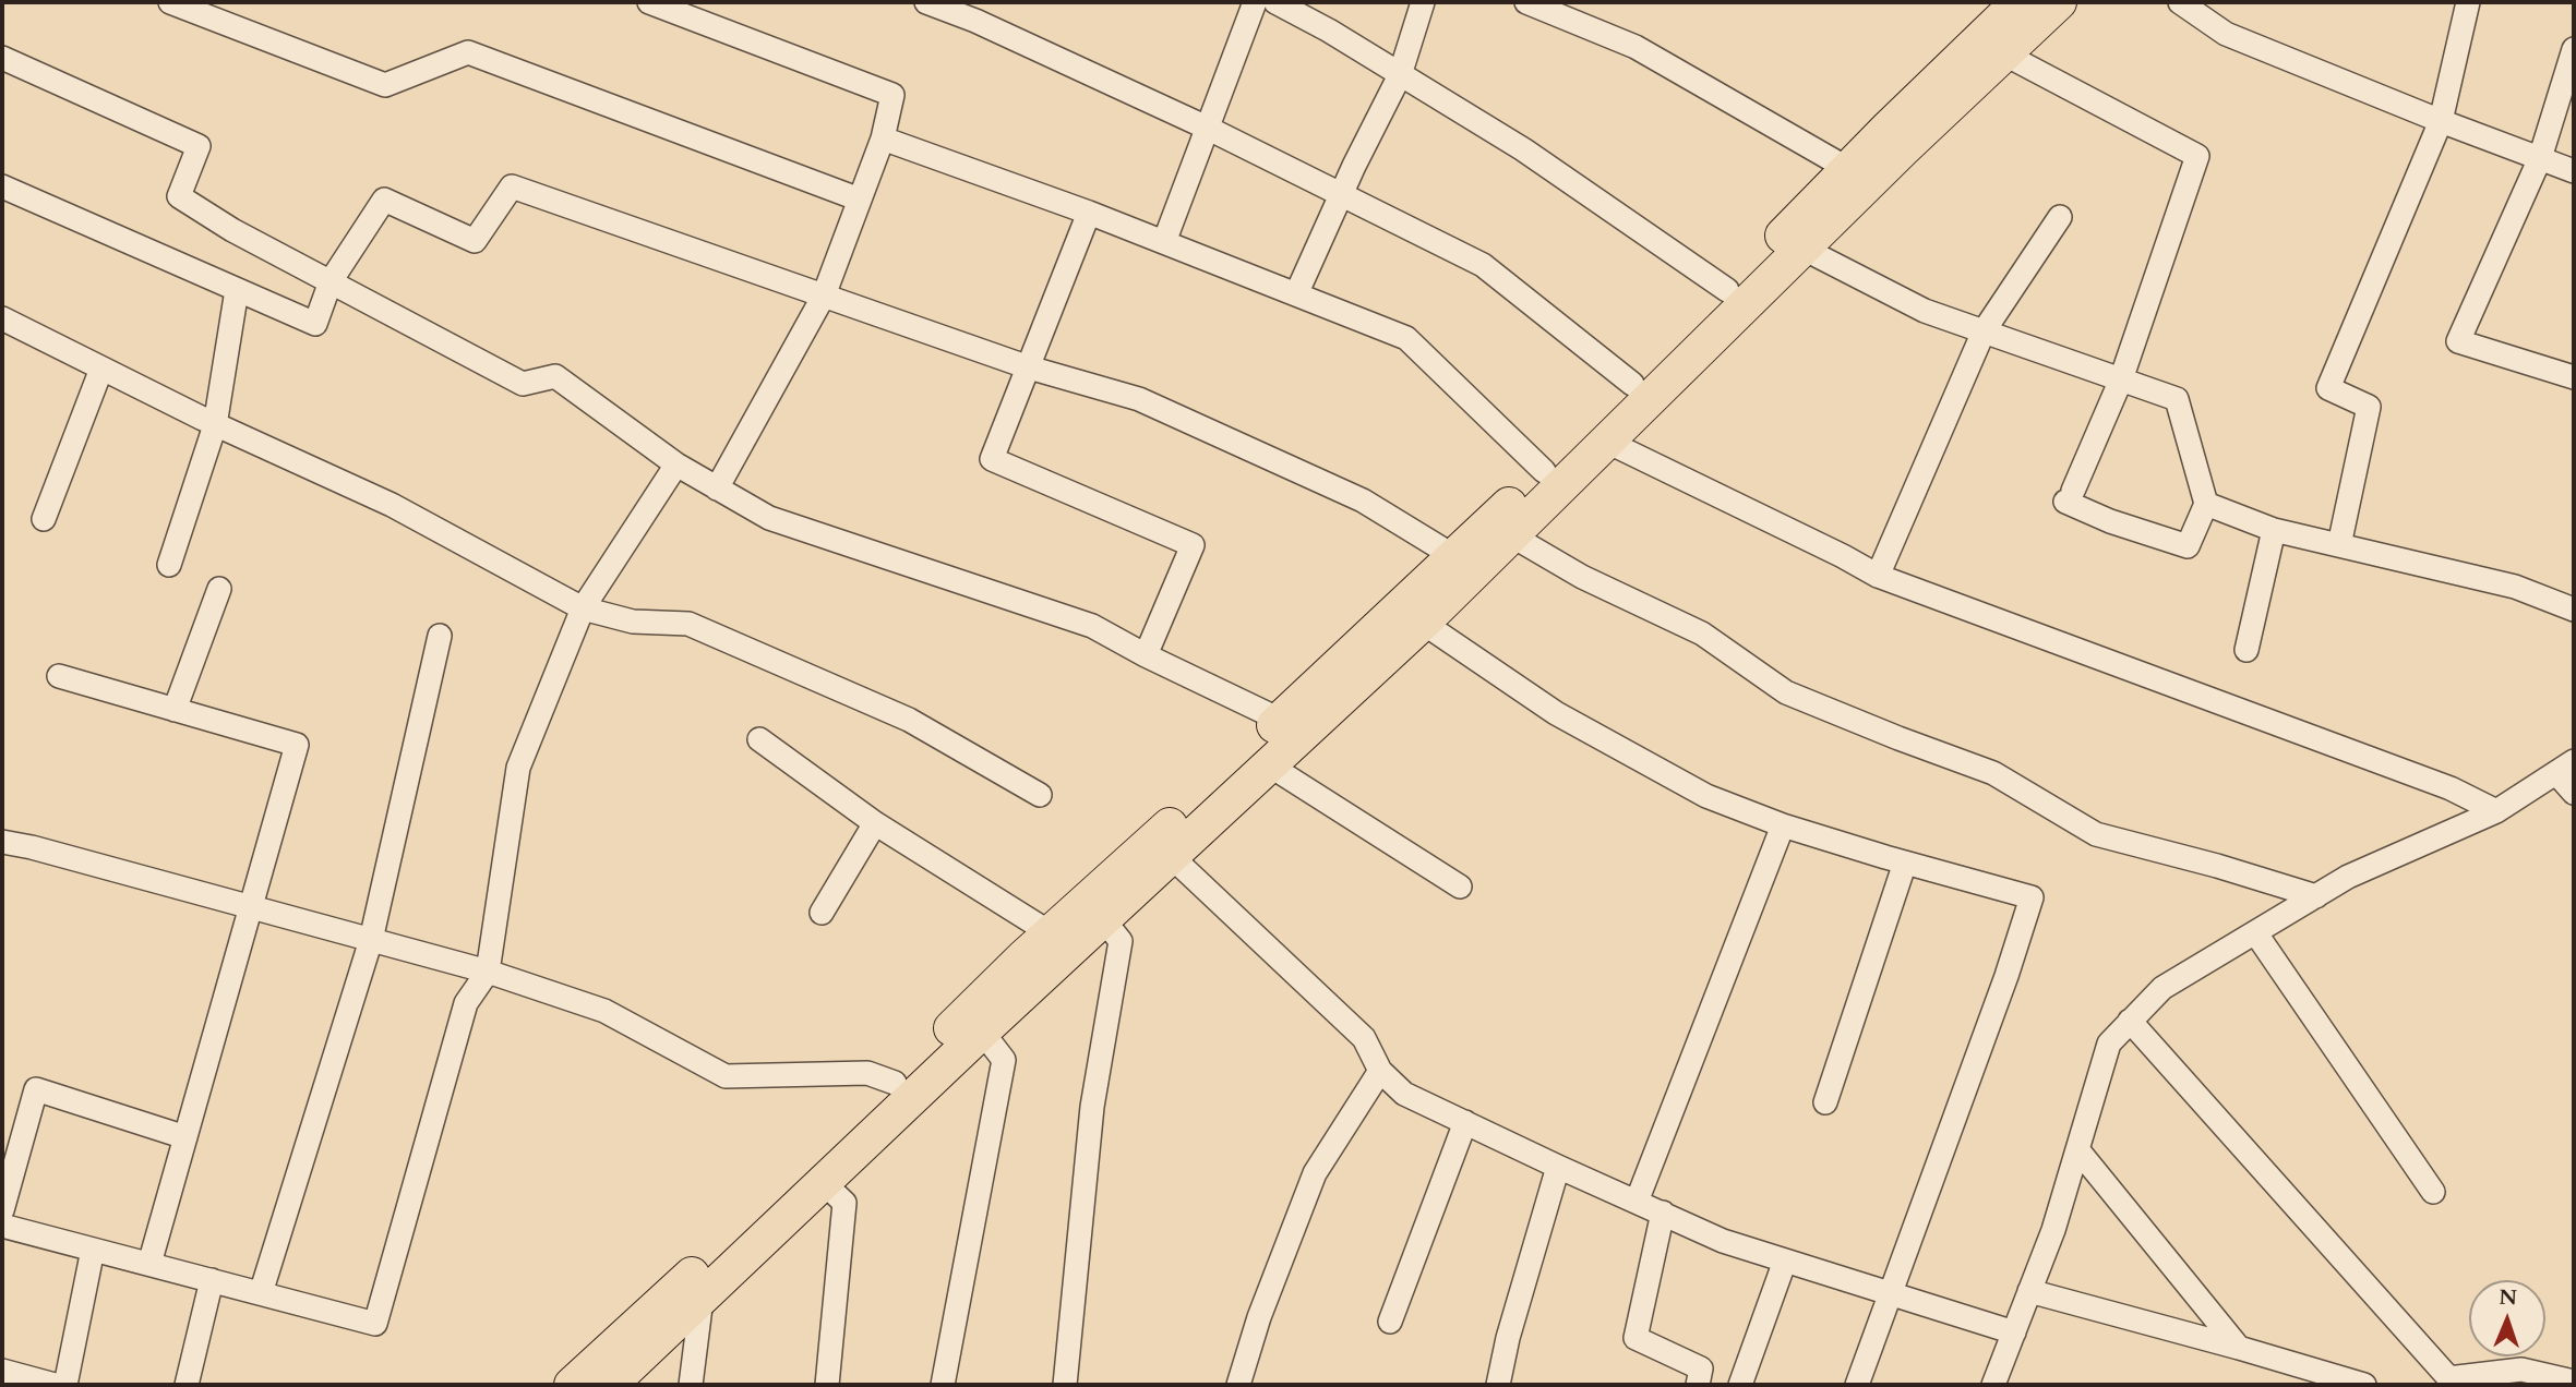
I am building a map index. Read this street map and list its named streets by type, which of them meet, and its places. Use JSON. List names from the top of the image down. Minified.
{"north":"top"}
